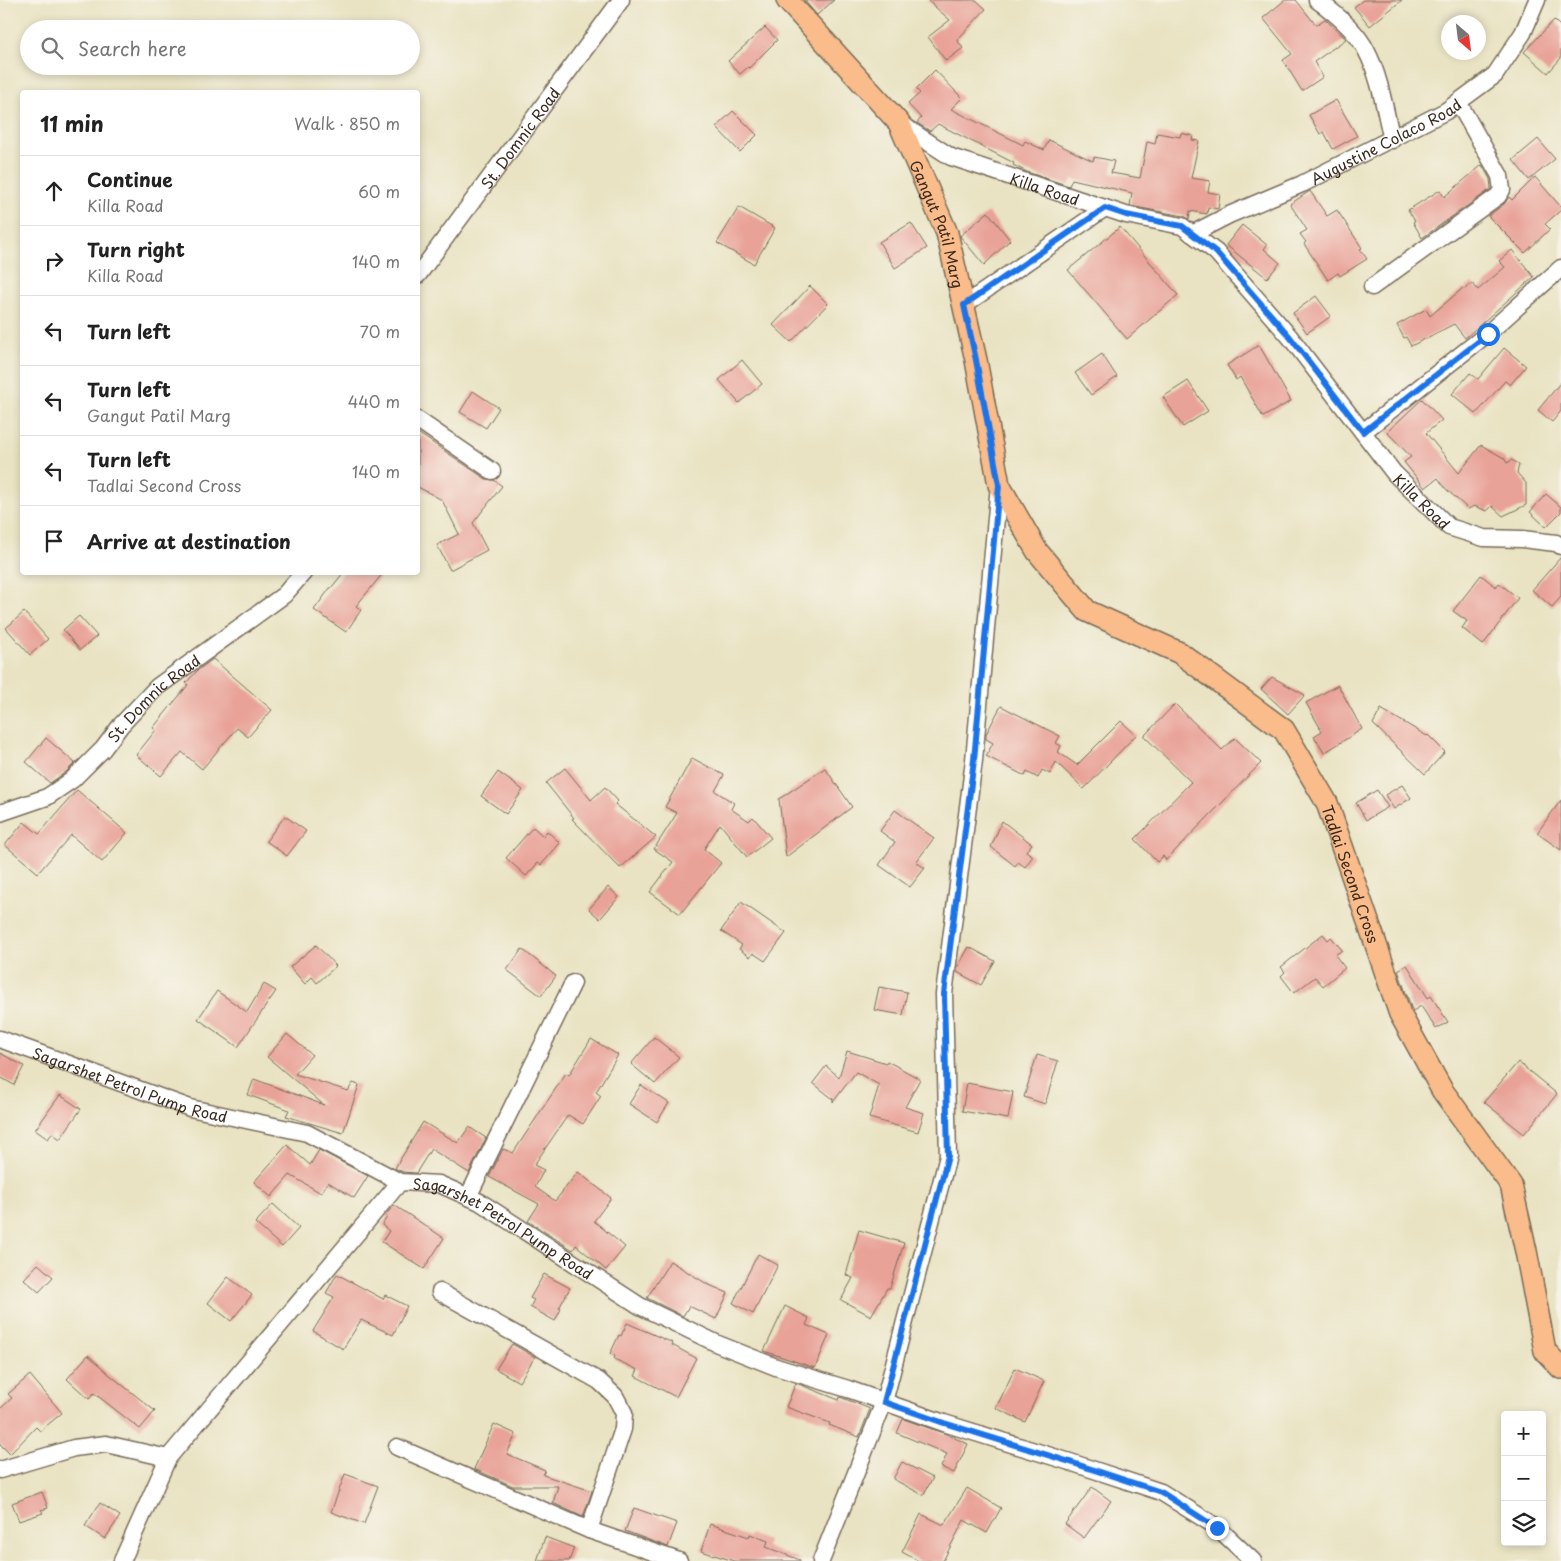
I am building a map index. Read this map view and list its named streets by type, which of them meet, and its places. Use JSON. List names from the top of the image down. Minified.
{"streets":{"main road":["Killa Road","Gangut Patil Marg","Tadlai Second Cross"],"street":["St. Domnic Road","Augustine Colaco Road","Sagarshet Petrol Pump Road"]},"crossings":[["Augustine Colaco Road","Killa Road"],["Killa Road","Gangut Patil Marg"],["Gangut Patil Marg","Tadlai Second Cross"],["Gangut Patil Marg","Sagarshet Petrol Pump Road"]],"north":"bottom right","page":{"search":"Search here","heading":["11 min","Walk · 850 m"],"list":[["Continue","Killa Road","60 m"],["Turn right","Killa Road","140 m"],["Turn left","70 m"],["Turn left","Gangut Patil Marg","440 m"],["Turn left","Tadlai Second Cross","140 m"],"Arrive at destination"],"map_buttons":["+","−"]}}
